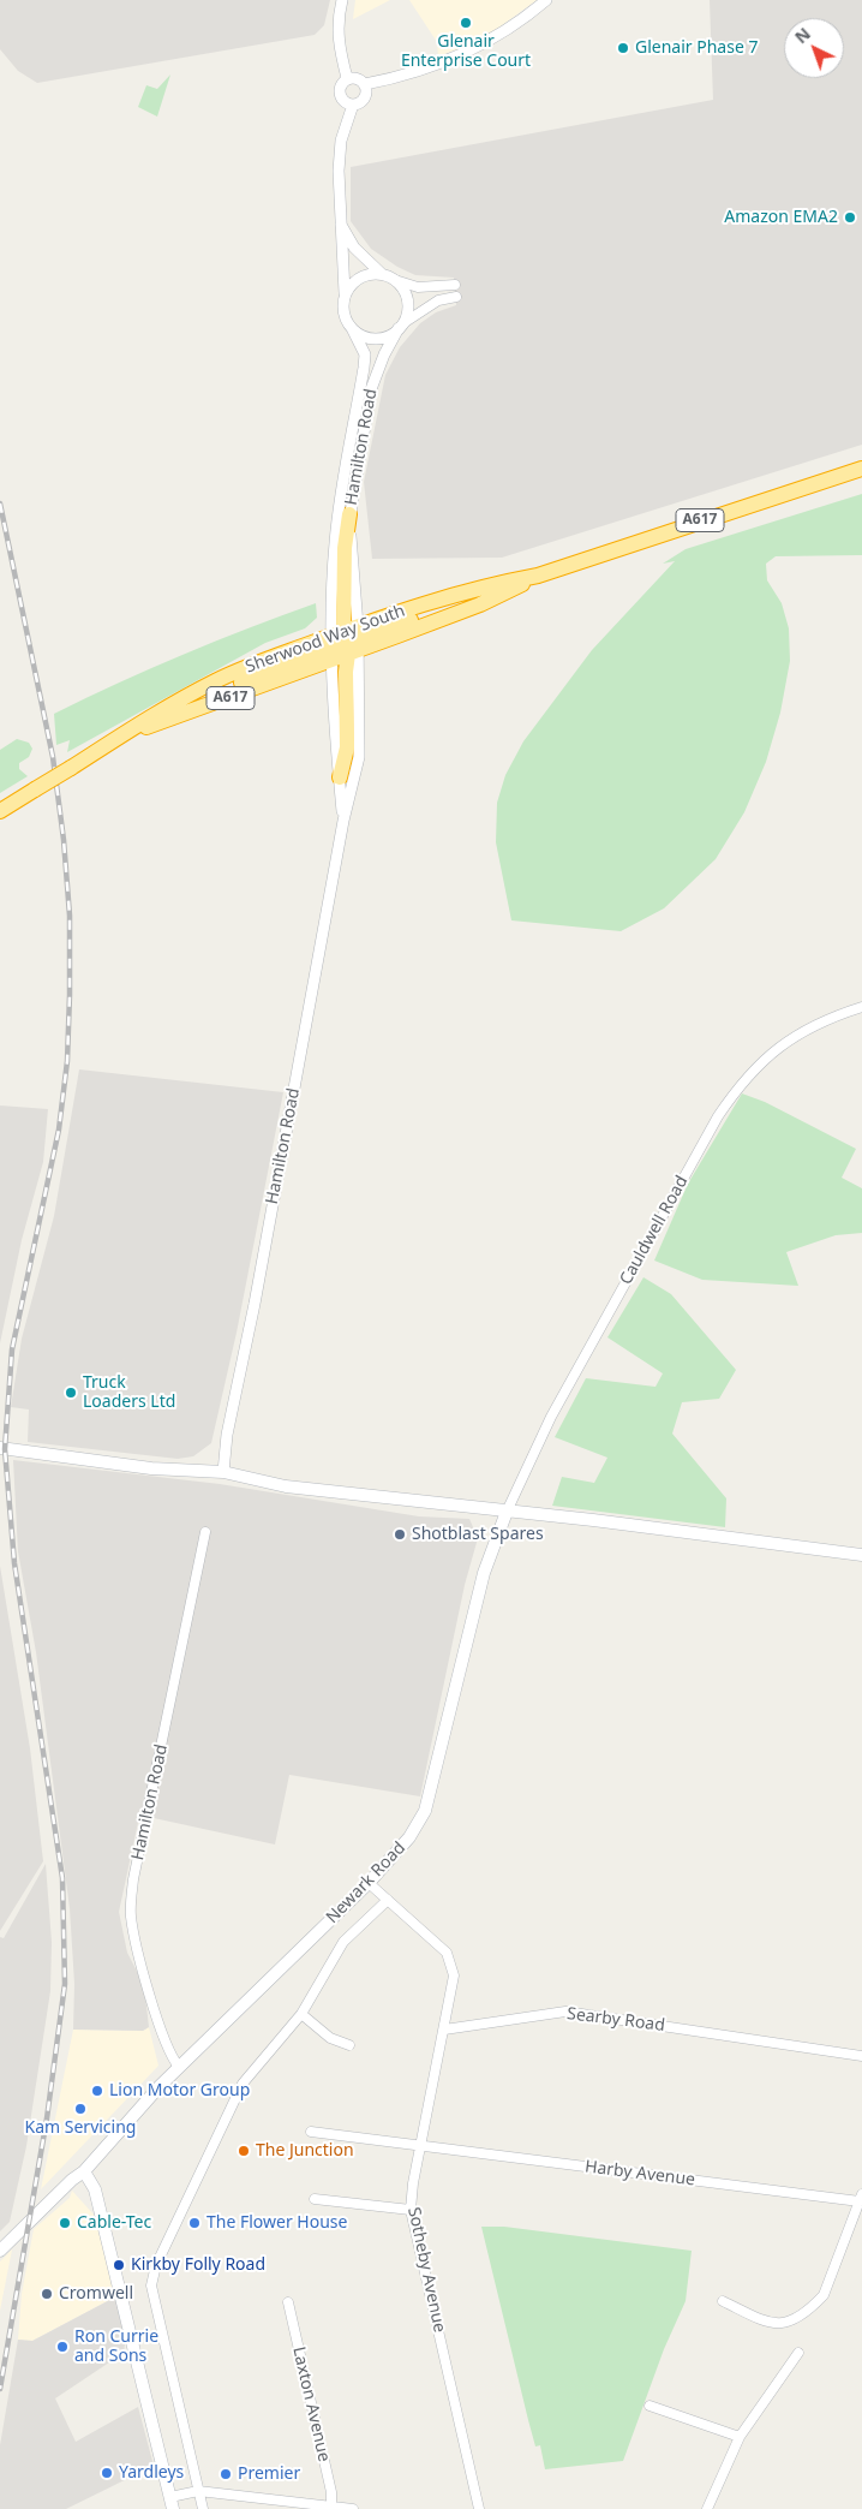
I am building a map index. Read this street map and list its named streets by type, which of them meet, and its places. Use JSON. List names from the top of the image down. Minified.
{"streets":{"highway":["A617","Sherwood Way South"],"main road":["Newark Road"],"street":["Hamilton Road","Cauldwell Road","Searby Road","Harby Avenue","Sotheby Avenue","Laxton Avenue"]},"crossings":[["Hamilton Road","Sherwood Way South"],["Hamilton Road","Newark Road"],["Cauldwell Road","Newark Road"],["Searby Road","Sotheby Avenue"],["Harby Avenue","Sotheby Avenue"]],"places":["Glenair Enterprise Court","Glenair Phase 7","Amazon EMA2","Truck Loaders Ltd","Shotblast Spares","Lion Motor Group","Kam Servicing","The Junction","Cable-Tec","The Flower House","Kirkby Folly Road","Cromwell","Ron Currie and Sons","Yardleys","Premier"],"north":"top left"}
